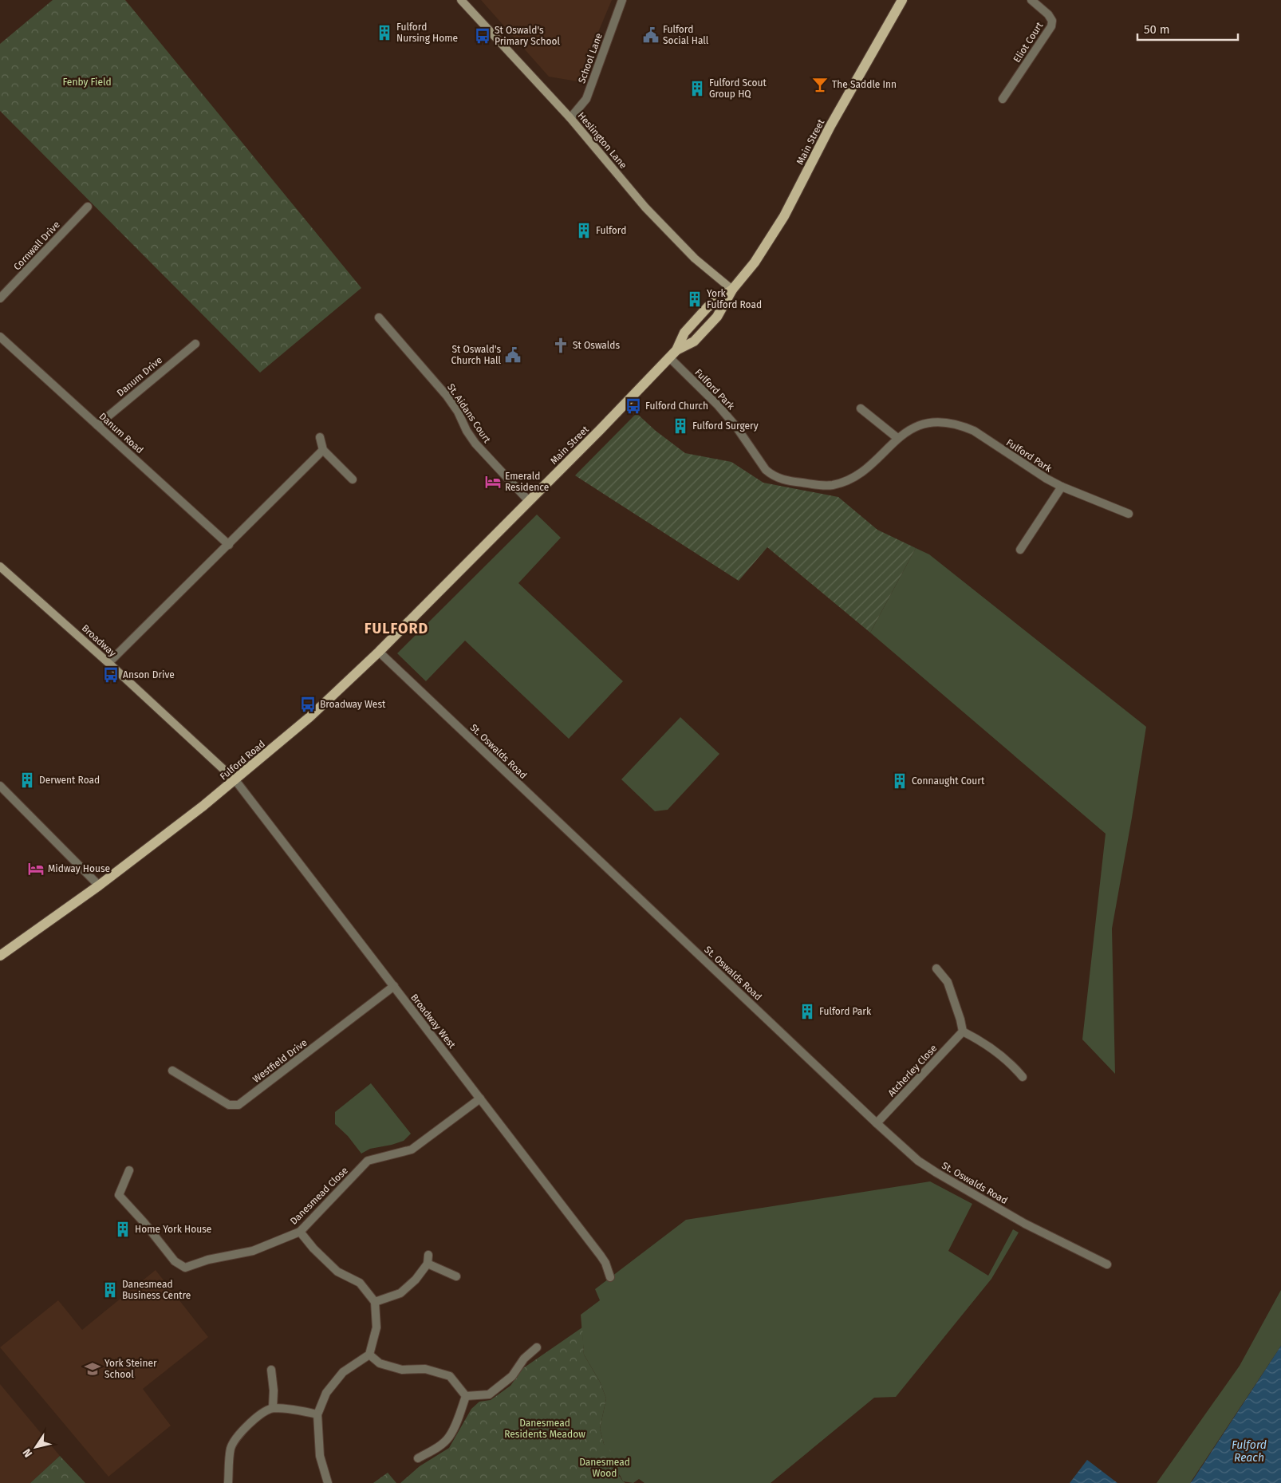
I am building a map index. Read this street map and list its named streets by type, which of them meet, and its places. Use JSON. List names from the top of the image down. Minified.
{"streets":{"main road":["Main Street","Fulford Road"],"street":["Eliot Court","School Lane","Heslington Lane","Cornwall Drive","Danum Drive","Fulford Park","St. Aidans Court","Danum Road","Broadway","St. Oswalds Road","Broadway West","Westfield Drive","Atcherley Close","Danesmead Close"]},"crossings":[["School Lane","Heslington Lane"],["Heslington Lane","Main Street"],["Main Street","Fulford Park"],["Main Street","St. Aidans Court"],["Main Street","Fulford Road"],["Danum Drive","Danum Road"],["Broadway","Fulford Road"],["Broadway","Broadway West"],["St. Oswalds Road","Fulford Road"],["St. Oswalds Road","Atcherley Close"],["Fulford Road","Broadway West"],["Broadway West","Westfield Drive"],["Broadway West","Danesmead Close"]],"districts":["FULFORD"],"water":["Fulford Reach"],"parks":["Fenby Field","Danesmead Residents Meadow","Danesmead Wood"],"places":{"building":["Fulford Nursing Home","Fulford Scout Group HQ","Fulford","York Fulford Road","Fulford Surgery","Derwent Road","Connaught Court","Fulford Park","Home York House","Danesmead Business Centre"],"public building":["Fulford Social Hall","St Oswald's Church Hall"],"bus stop":["St Oswald's Primary School","Fulford Church","Anson Drive","Broadway West"],"bar":["The Saddle Inn"],"church":["St Oswalds"],"hotel":["Emerald Residence","Midway House"],"school or university":["York Steiner School"]},"scale_bar":"50 m","north":"bottom left"}
